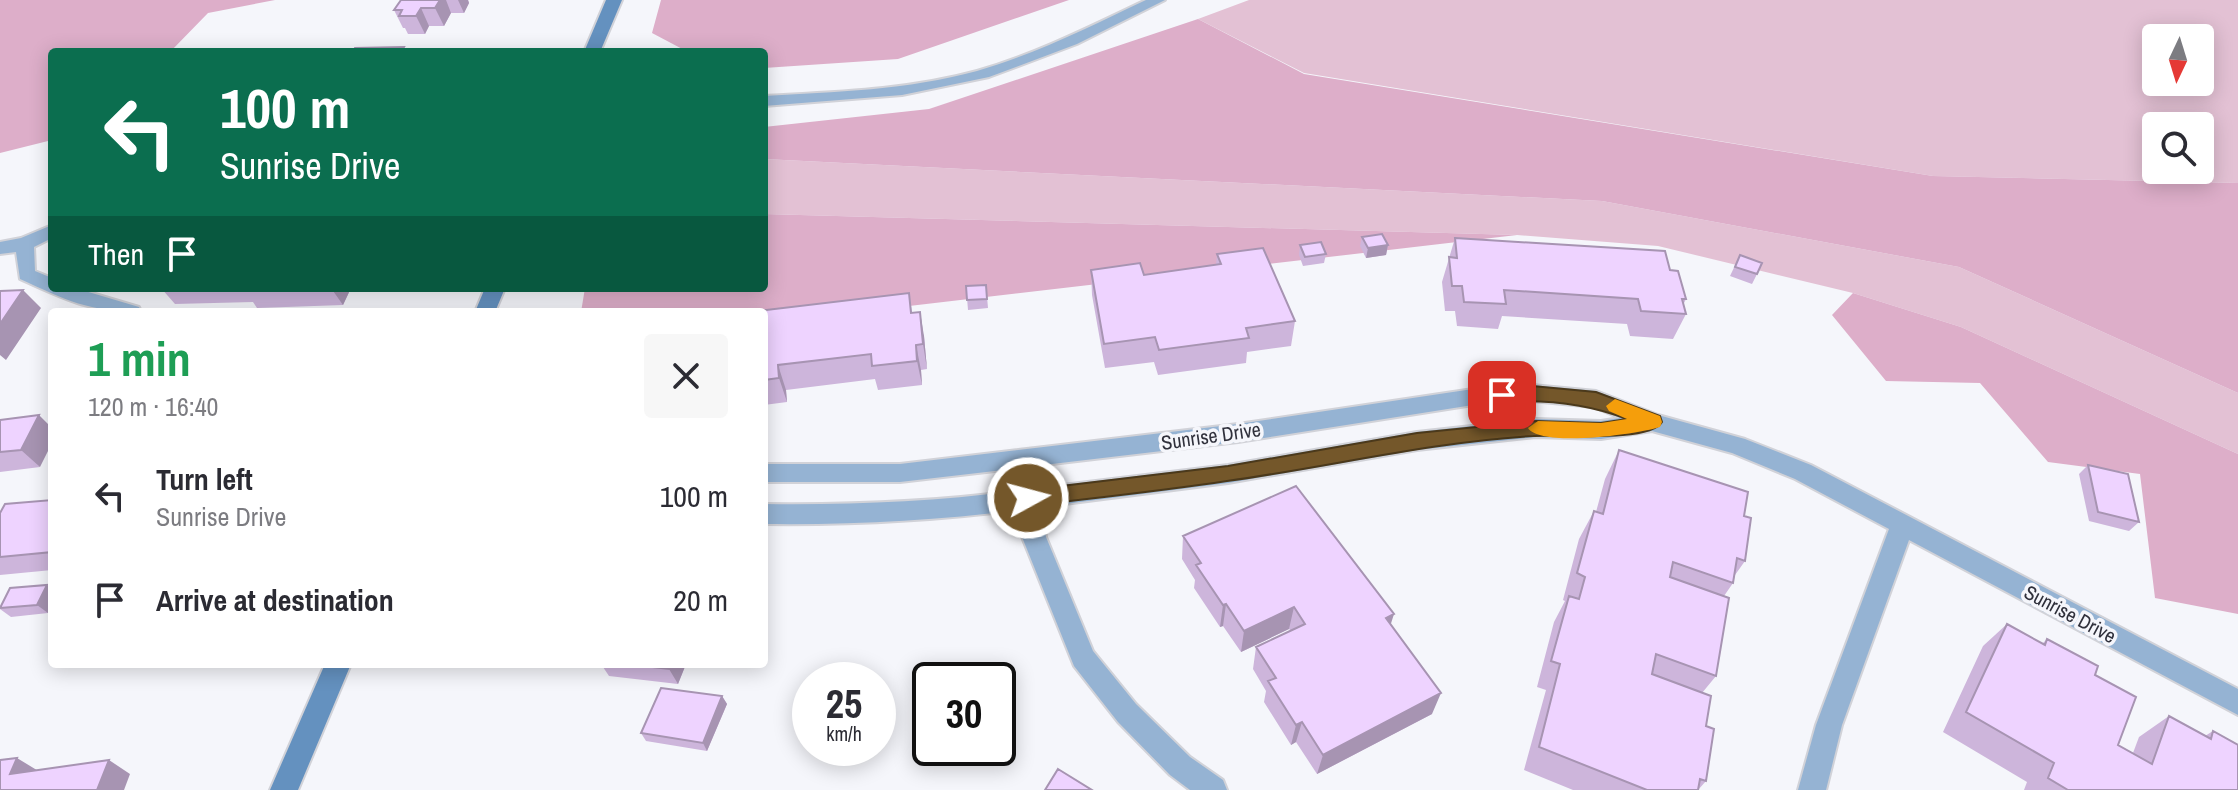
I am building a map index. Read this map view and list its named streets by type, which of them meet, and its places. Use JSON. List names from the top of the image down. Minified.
{"streets":{"street":["Sunrise Drive"]},"north":"bottom","page":{"turn":["100 m","Sunrise Drive"],"then":"Then","heading":["1 min","120 m · 16:40"],"list":[{"name":"Turn left","note":"Sunrise Drive","value":"100 m"},{"name":"Arrive at destination","value":"20 m"}],"speed":"25 km/h","limit":"30"}}
